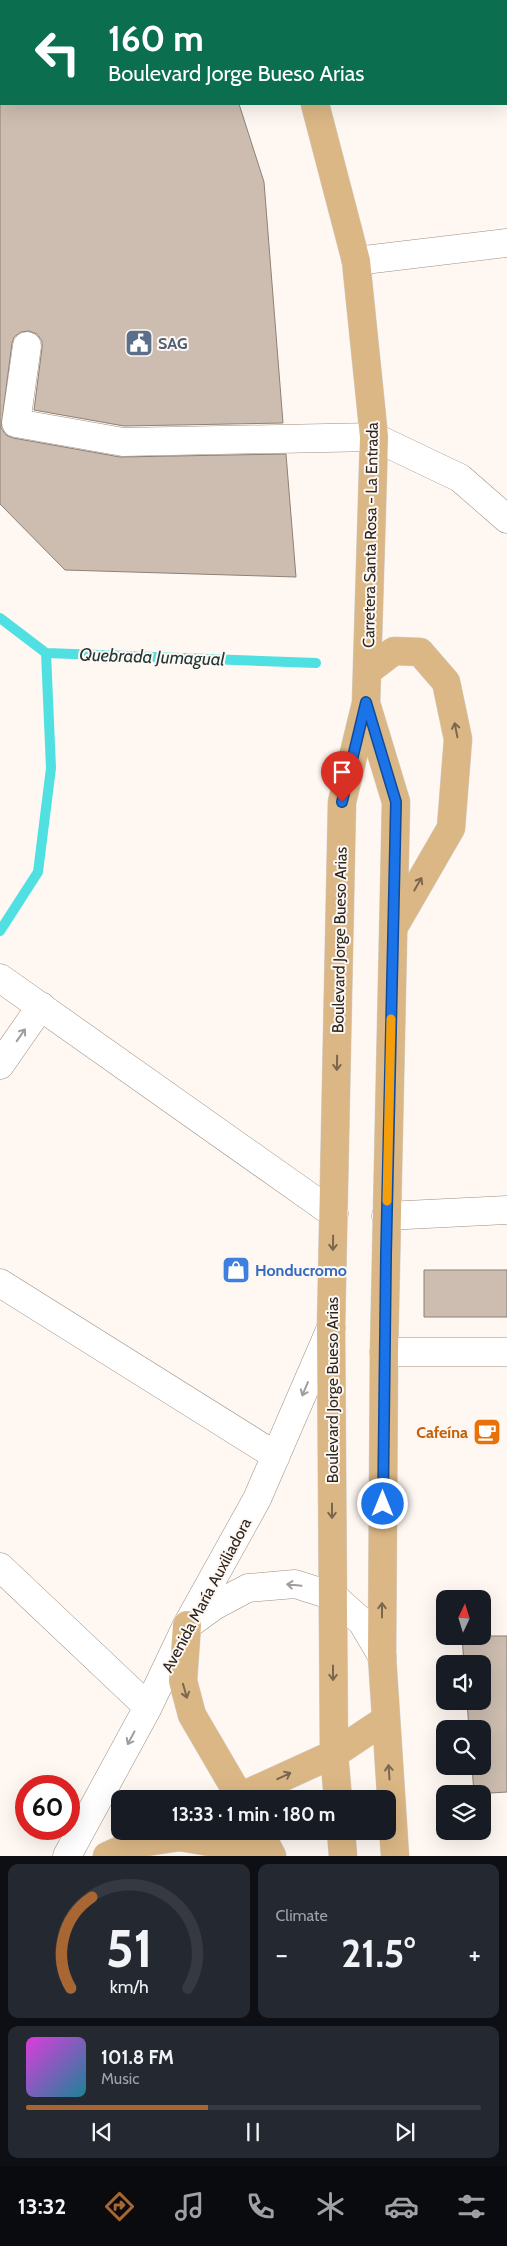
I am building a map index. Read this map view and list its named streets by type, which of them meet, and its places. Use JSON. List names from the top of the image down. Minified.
{"streets":{"main road":["Carretera Santa Rosa - La Entrada","Boulevard Jorge Bueso Arias"],"street":["Avenida María Auxiliadora"]},"crossings":[["Carretera Santa Rosa - La Entrada","Boulevard Jorge Bueso Arias"],["Boulevard Jorge Bueso Arias","Avenida María Auxiliadora"]],"one_way":["Avenida María Auxiliadora"],"water":["Quebrada Jumagual"],"places":{"public building":["SAG"],"shop":["Honducromo"],"cafe":["Cafeína"]},"north":"top","page":{"turn":["160 m","Boulevard Jorge Bueso Arias"],"limit":"60","trip":"13:33 · 1 min · 180 m","tile":"Climate","heat":["−","21.5°","+"],"song":["101.8 FM","Music"],"tabs":"13:32","gauge":["51","km/h"]}}
